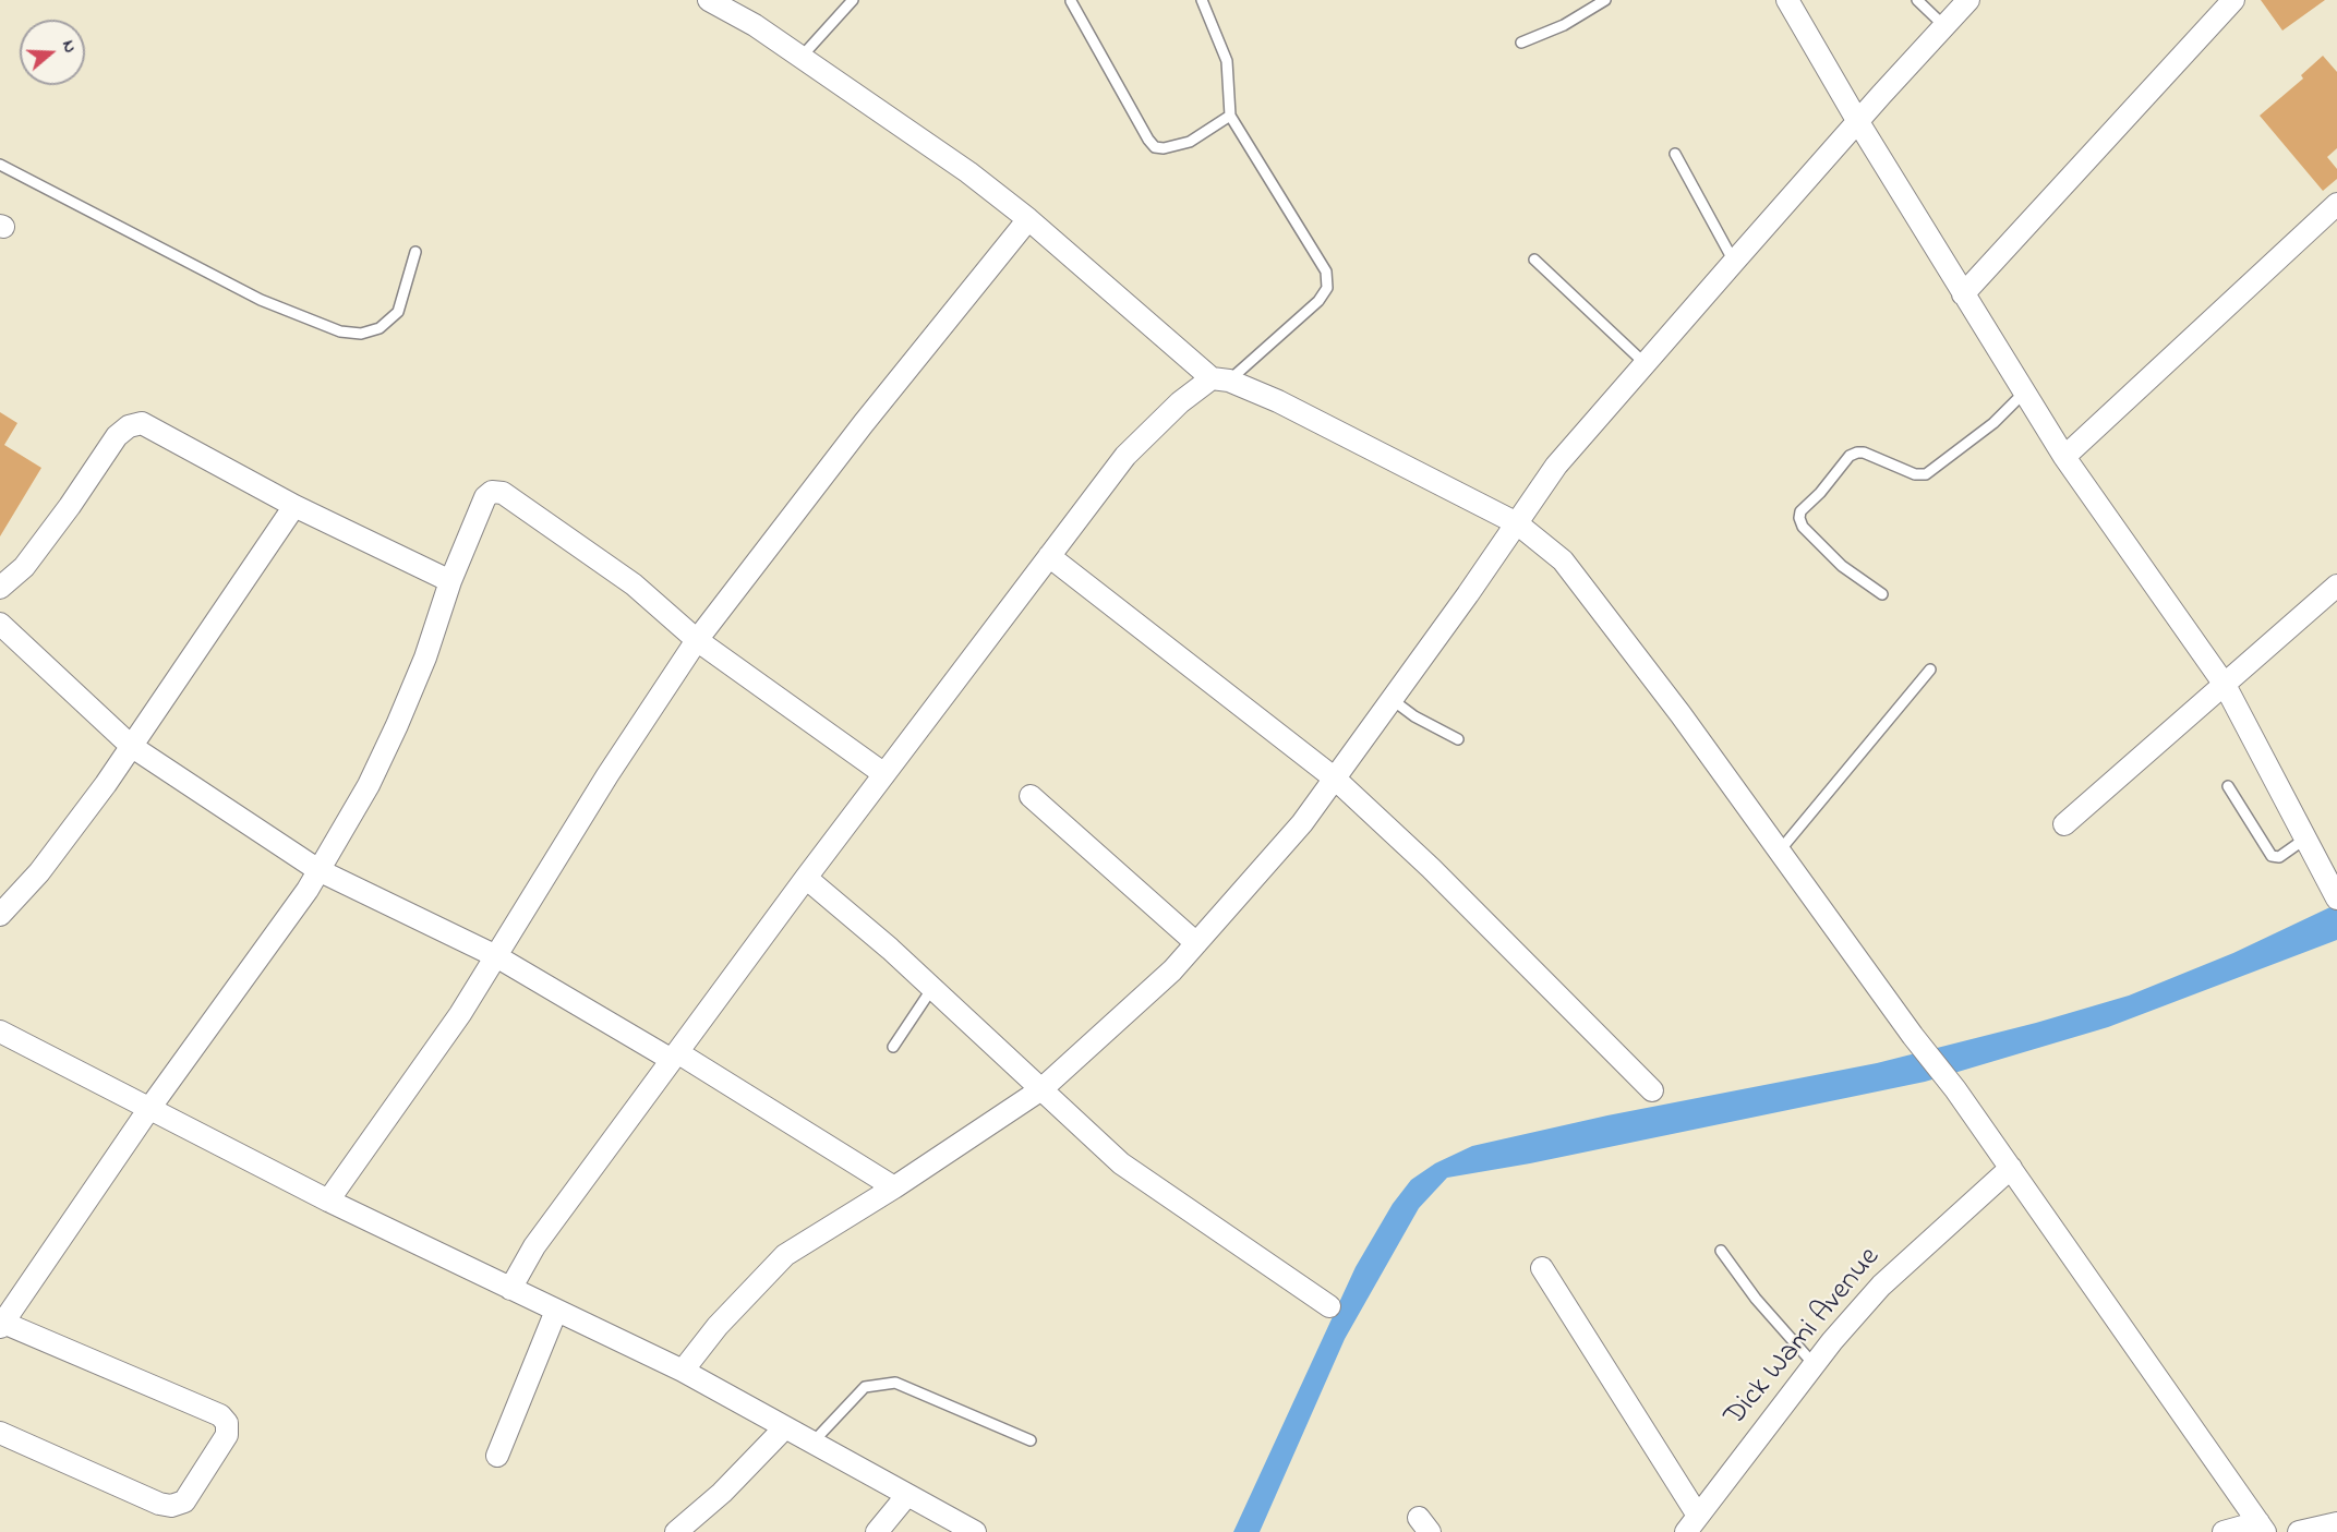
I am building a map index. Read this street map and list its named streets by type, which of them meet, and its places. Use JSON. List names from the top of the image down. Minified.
{"streets":{"street":["Dick Wami Avenue"]},"north":"right"}
